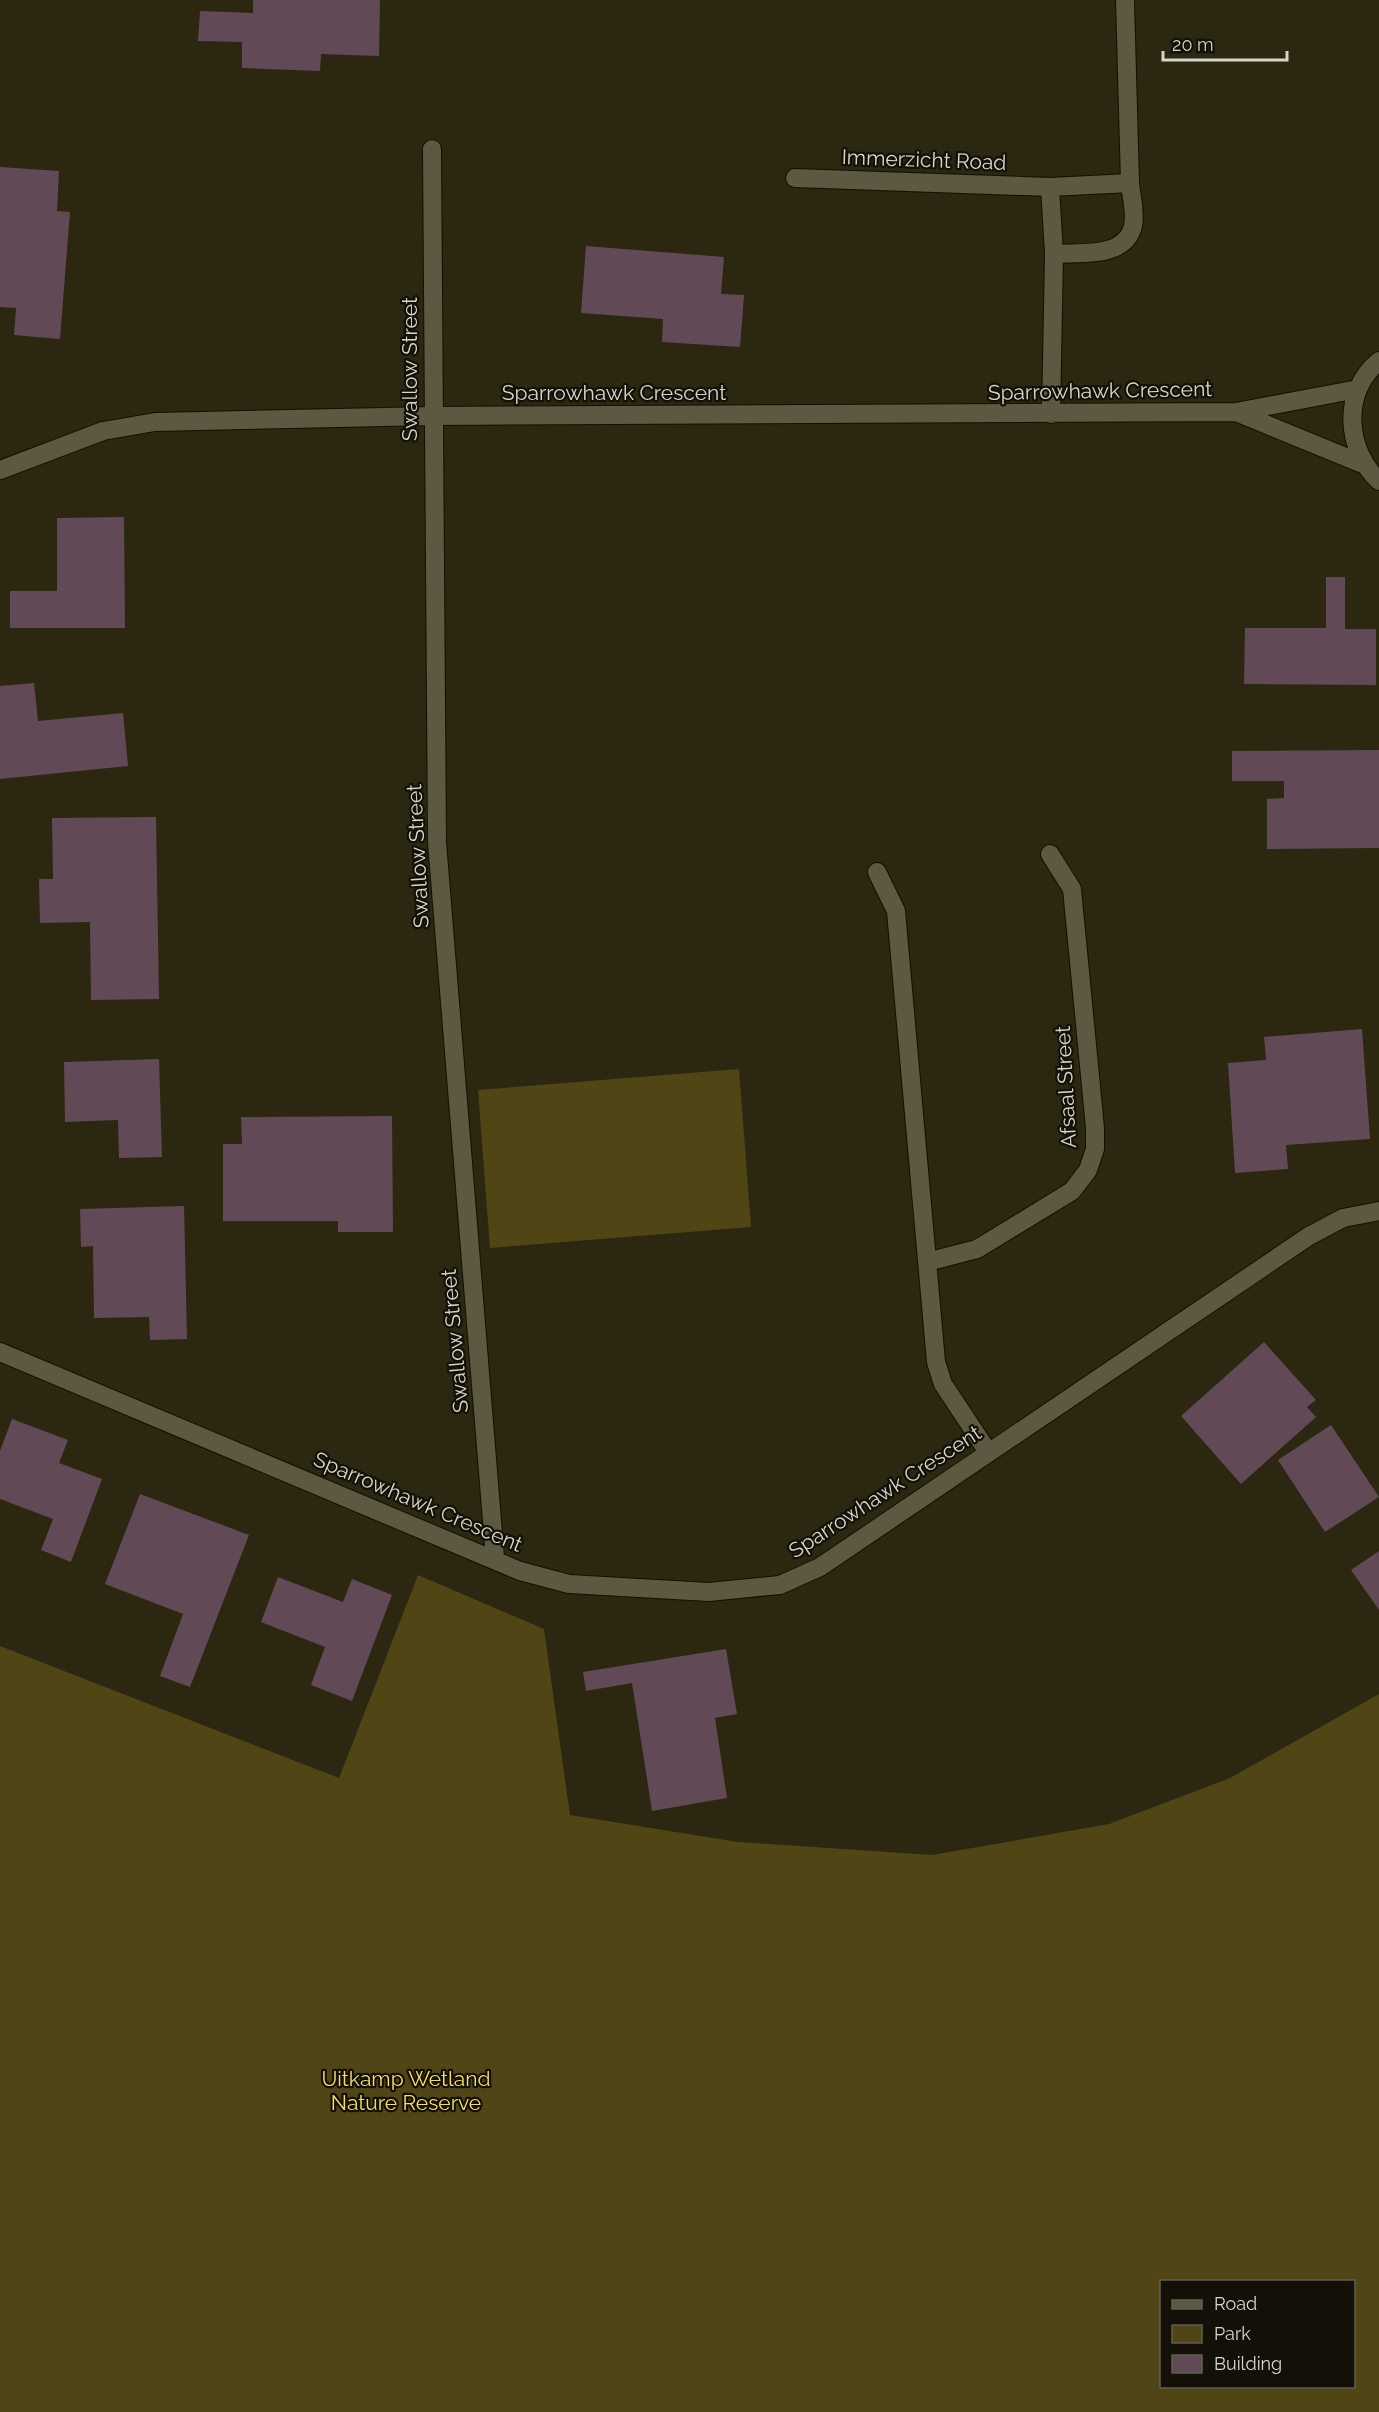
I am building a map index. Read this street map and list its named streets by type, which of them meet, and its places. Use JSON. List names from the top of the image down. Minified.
{"streets":{"street":["Immerzicht Road","Swallow Street","Sparrowhawk Crescent","Afsaal Street"]},"crossings":[["Swallow Street","Sparrowhawk Crescent"]],"parks":["Uitkamp Wetland Nature Reserve"],"legend":["Road","Park","Building"],"scale_bar":"20 m"}
